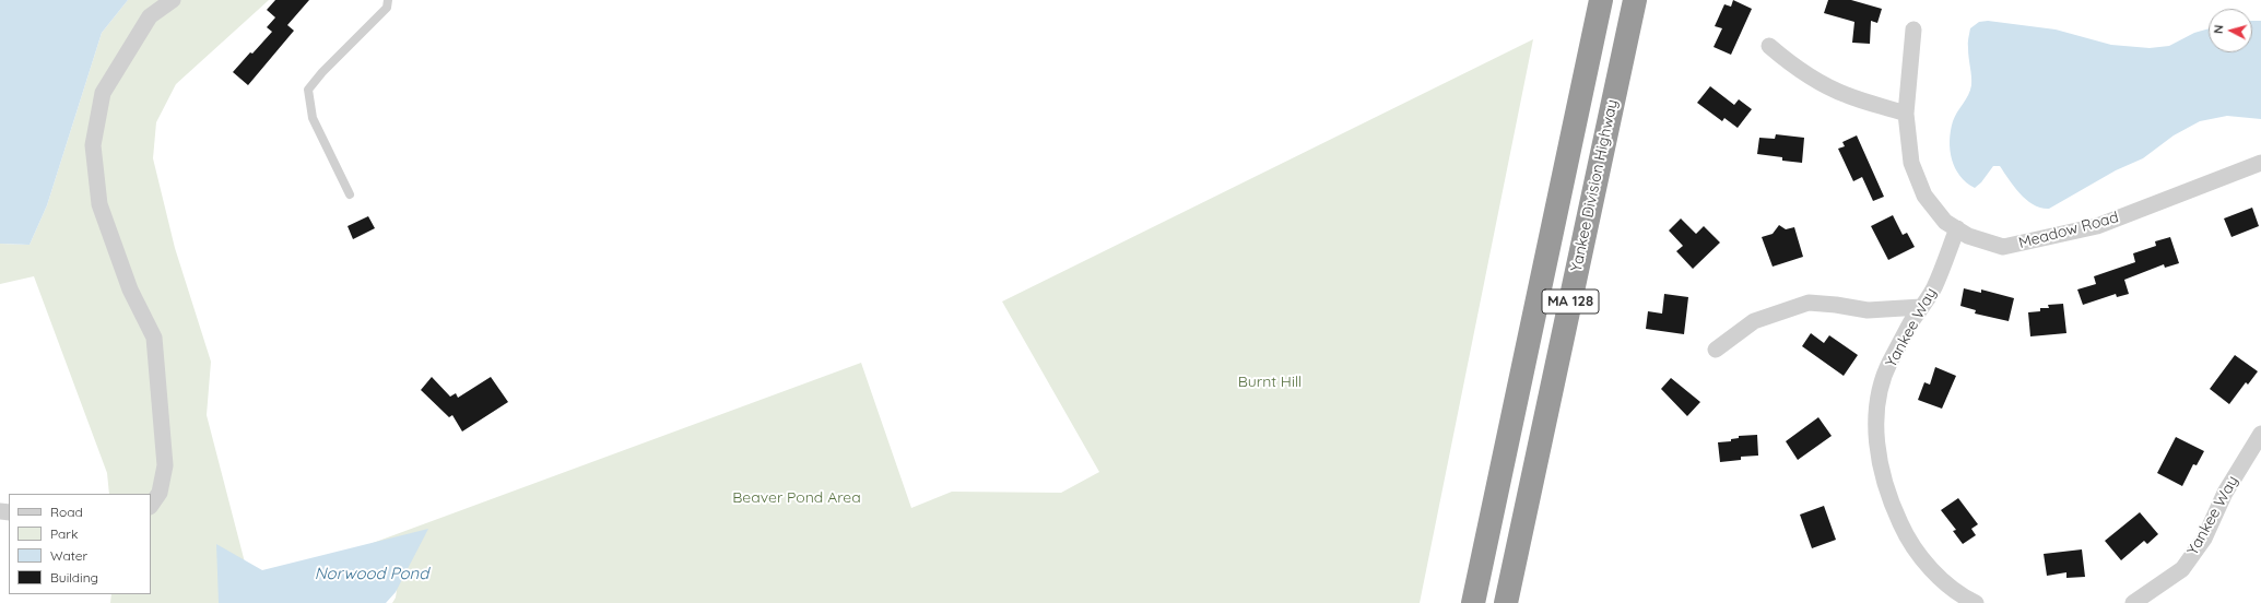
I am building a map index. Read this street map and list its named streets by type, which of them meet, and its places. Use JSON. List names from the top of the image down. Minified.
{"streets":{"highway":["Yankee Division Highway","MA 128"],"street":["Meadow Road","Yankee Way"]},"crossings":[["Meadow Road","Yankee Way"]],"water":["Norwood Pond"],"parks":["Burnt Hill","Beaver Pond Area"],"legend":["Road","Park","Water","Building"],"north":"left"}
